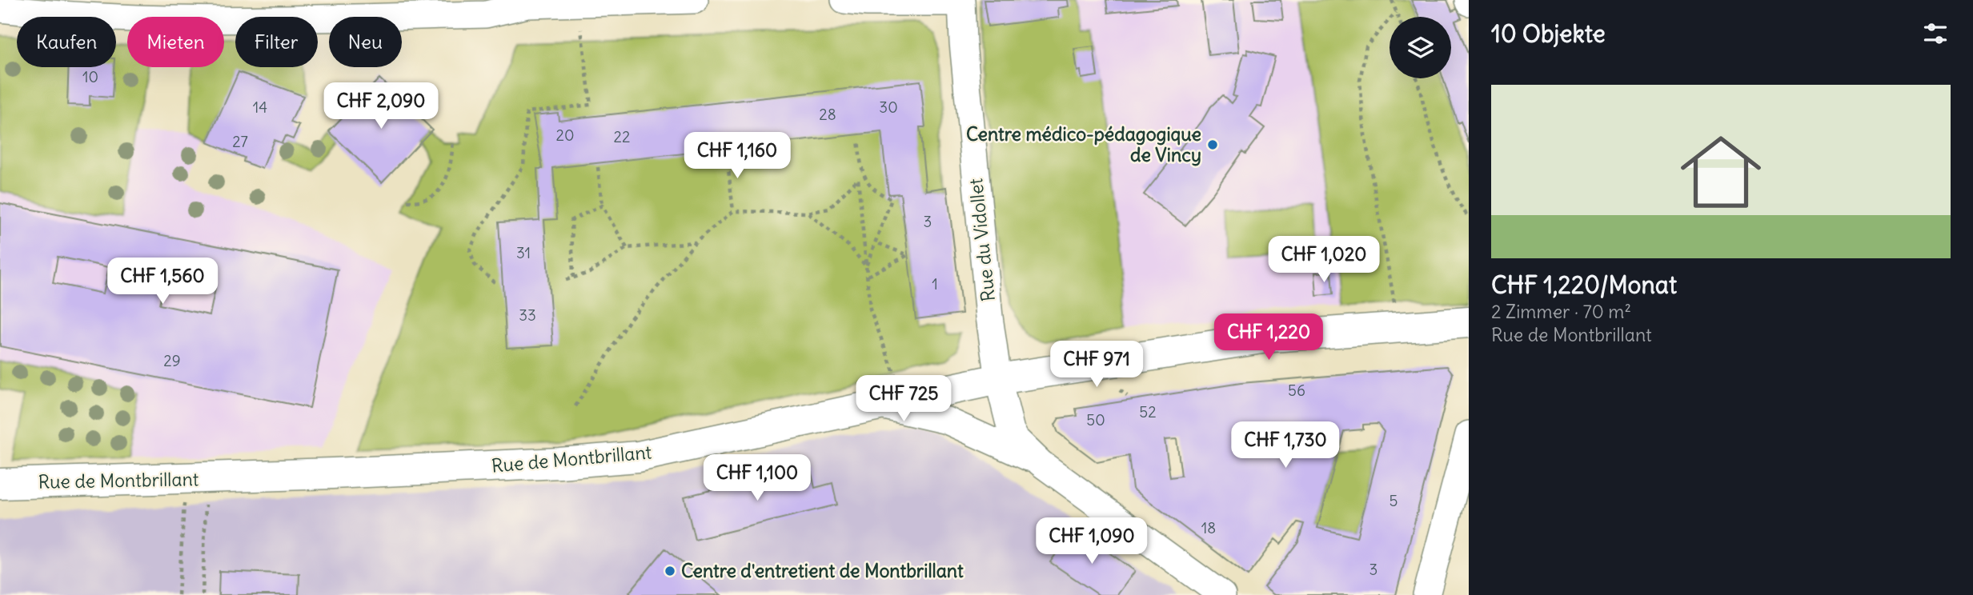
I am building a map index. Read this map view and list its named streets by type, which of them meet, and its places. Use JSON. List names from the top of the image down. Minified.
{"streets":{"main road":["Rue de Montbrillant"],"street":["Rue du Vidollet"]},"crossings":[["Rue du Vidollet","Rue de Montbrillant"]],"places":["Centre médico-pédagogique de Vincy","Centre d'entretient de Montbrillant"],"house_numbers":["10","14","30","28","20","22","27","3","31","1","33","29","56","52","50","5","18","3"],"page":{"heading":"10 Objekte","chip":["Kaufen","Mieten","Filter","Neu"],"list":[{"name":"CHF 1,220/Monat","note":"2 Zimmer · 70 m² · Rue de Montbrillant"}],"price":["CHF 2,090","CHF 1,160","CHF 1,020","CHF 1,560","CHF 1,220","CHF 971","CHF 725","CHF 1,730","CHF 1,100","CHF 1,090"]}}
